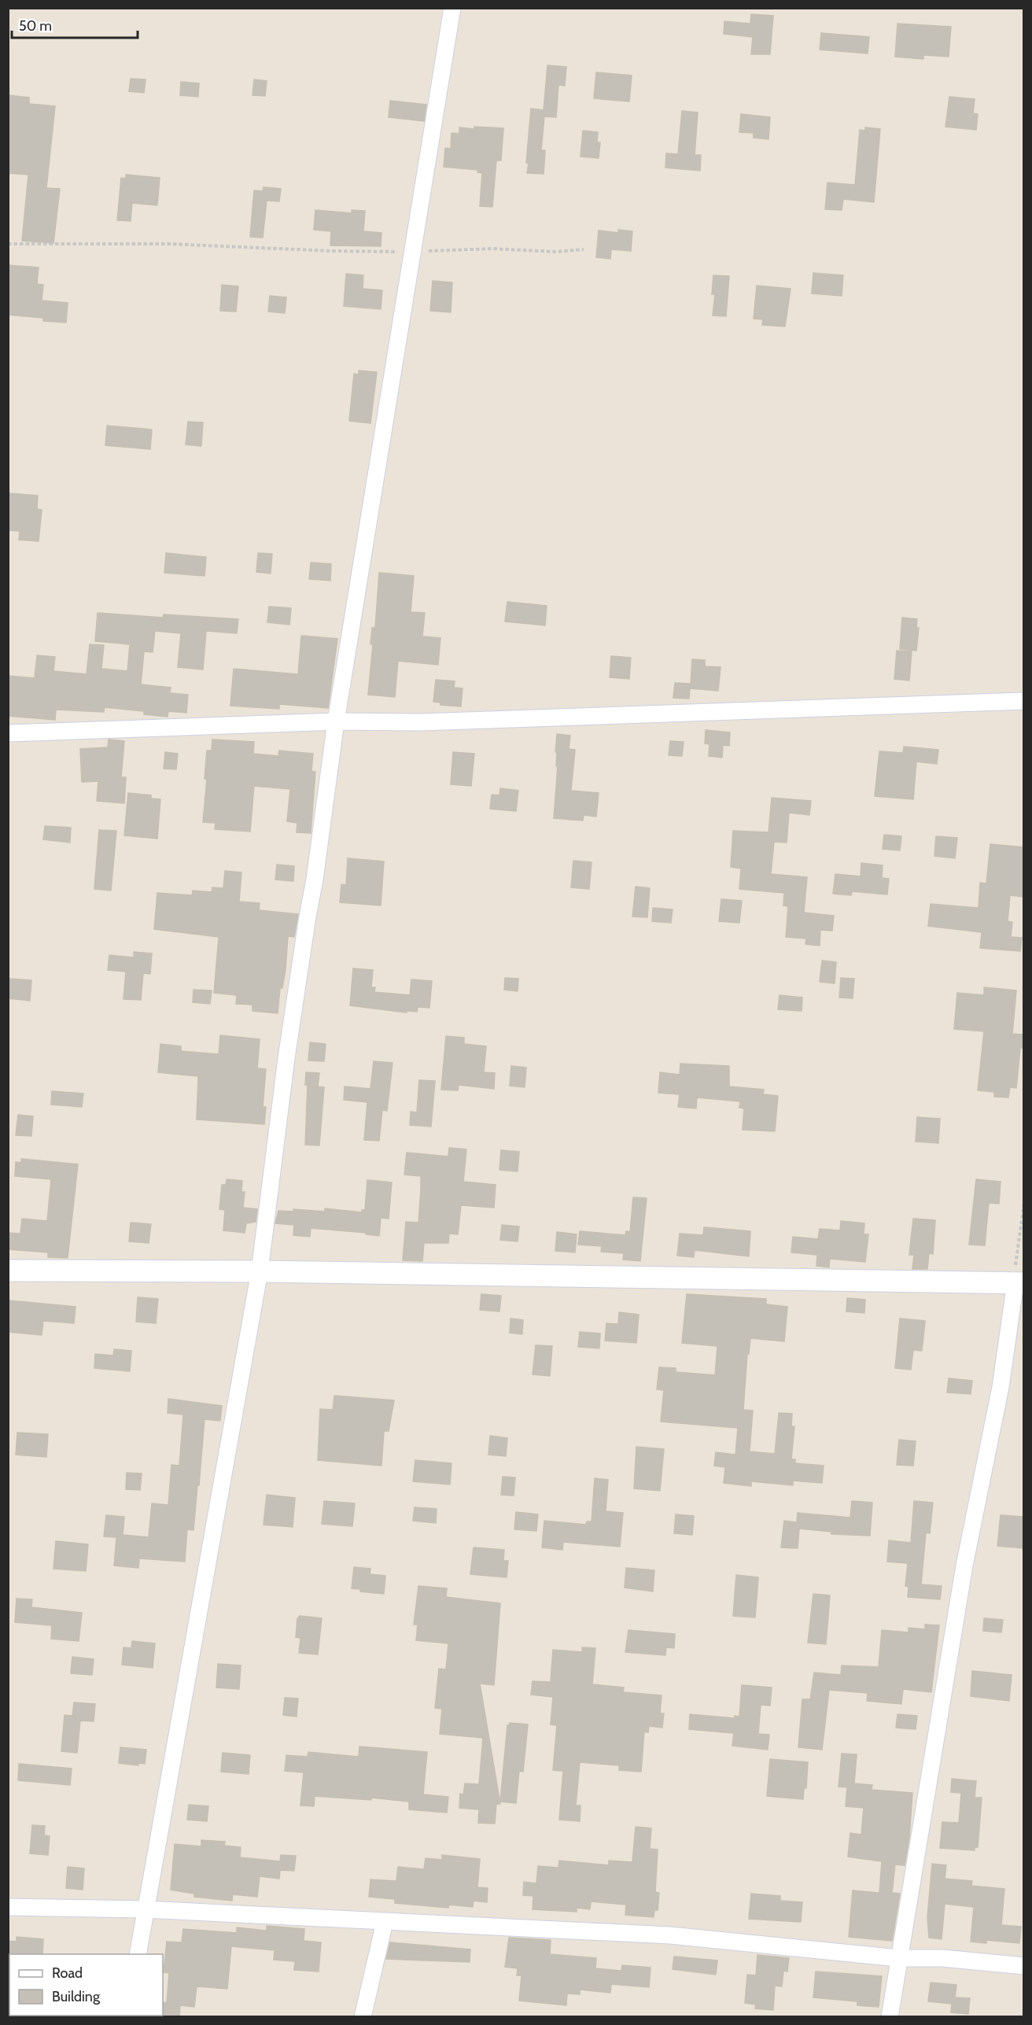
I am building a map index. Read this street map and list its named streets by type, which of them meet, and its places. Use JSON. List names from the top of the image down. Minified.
{"legend":["Road","Building"],"scale_bar":"50 m"}
